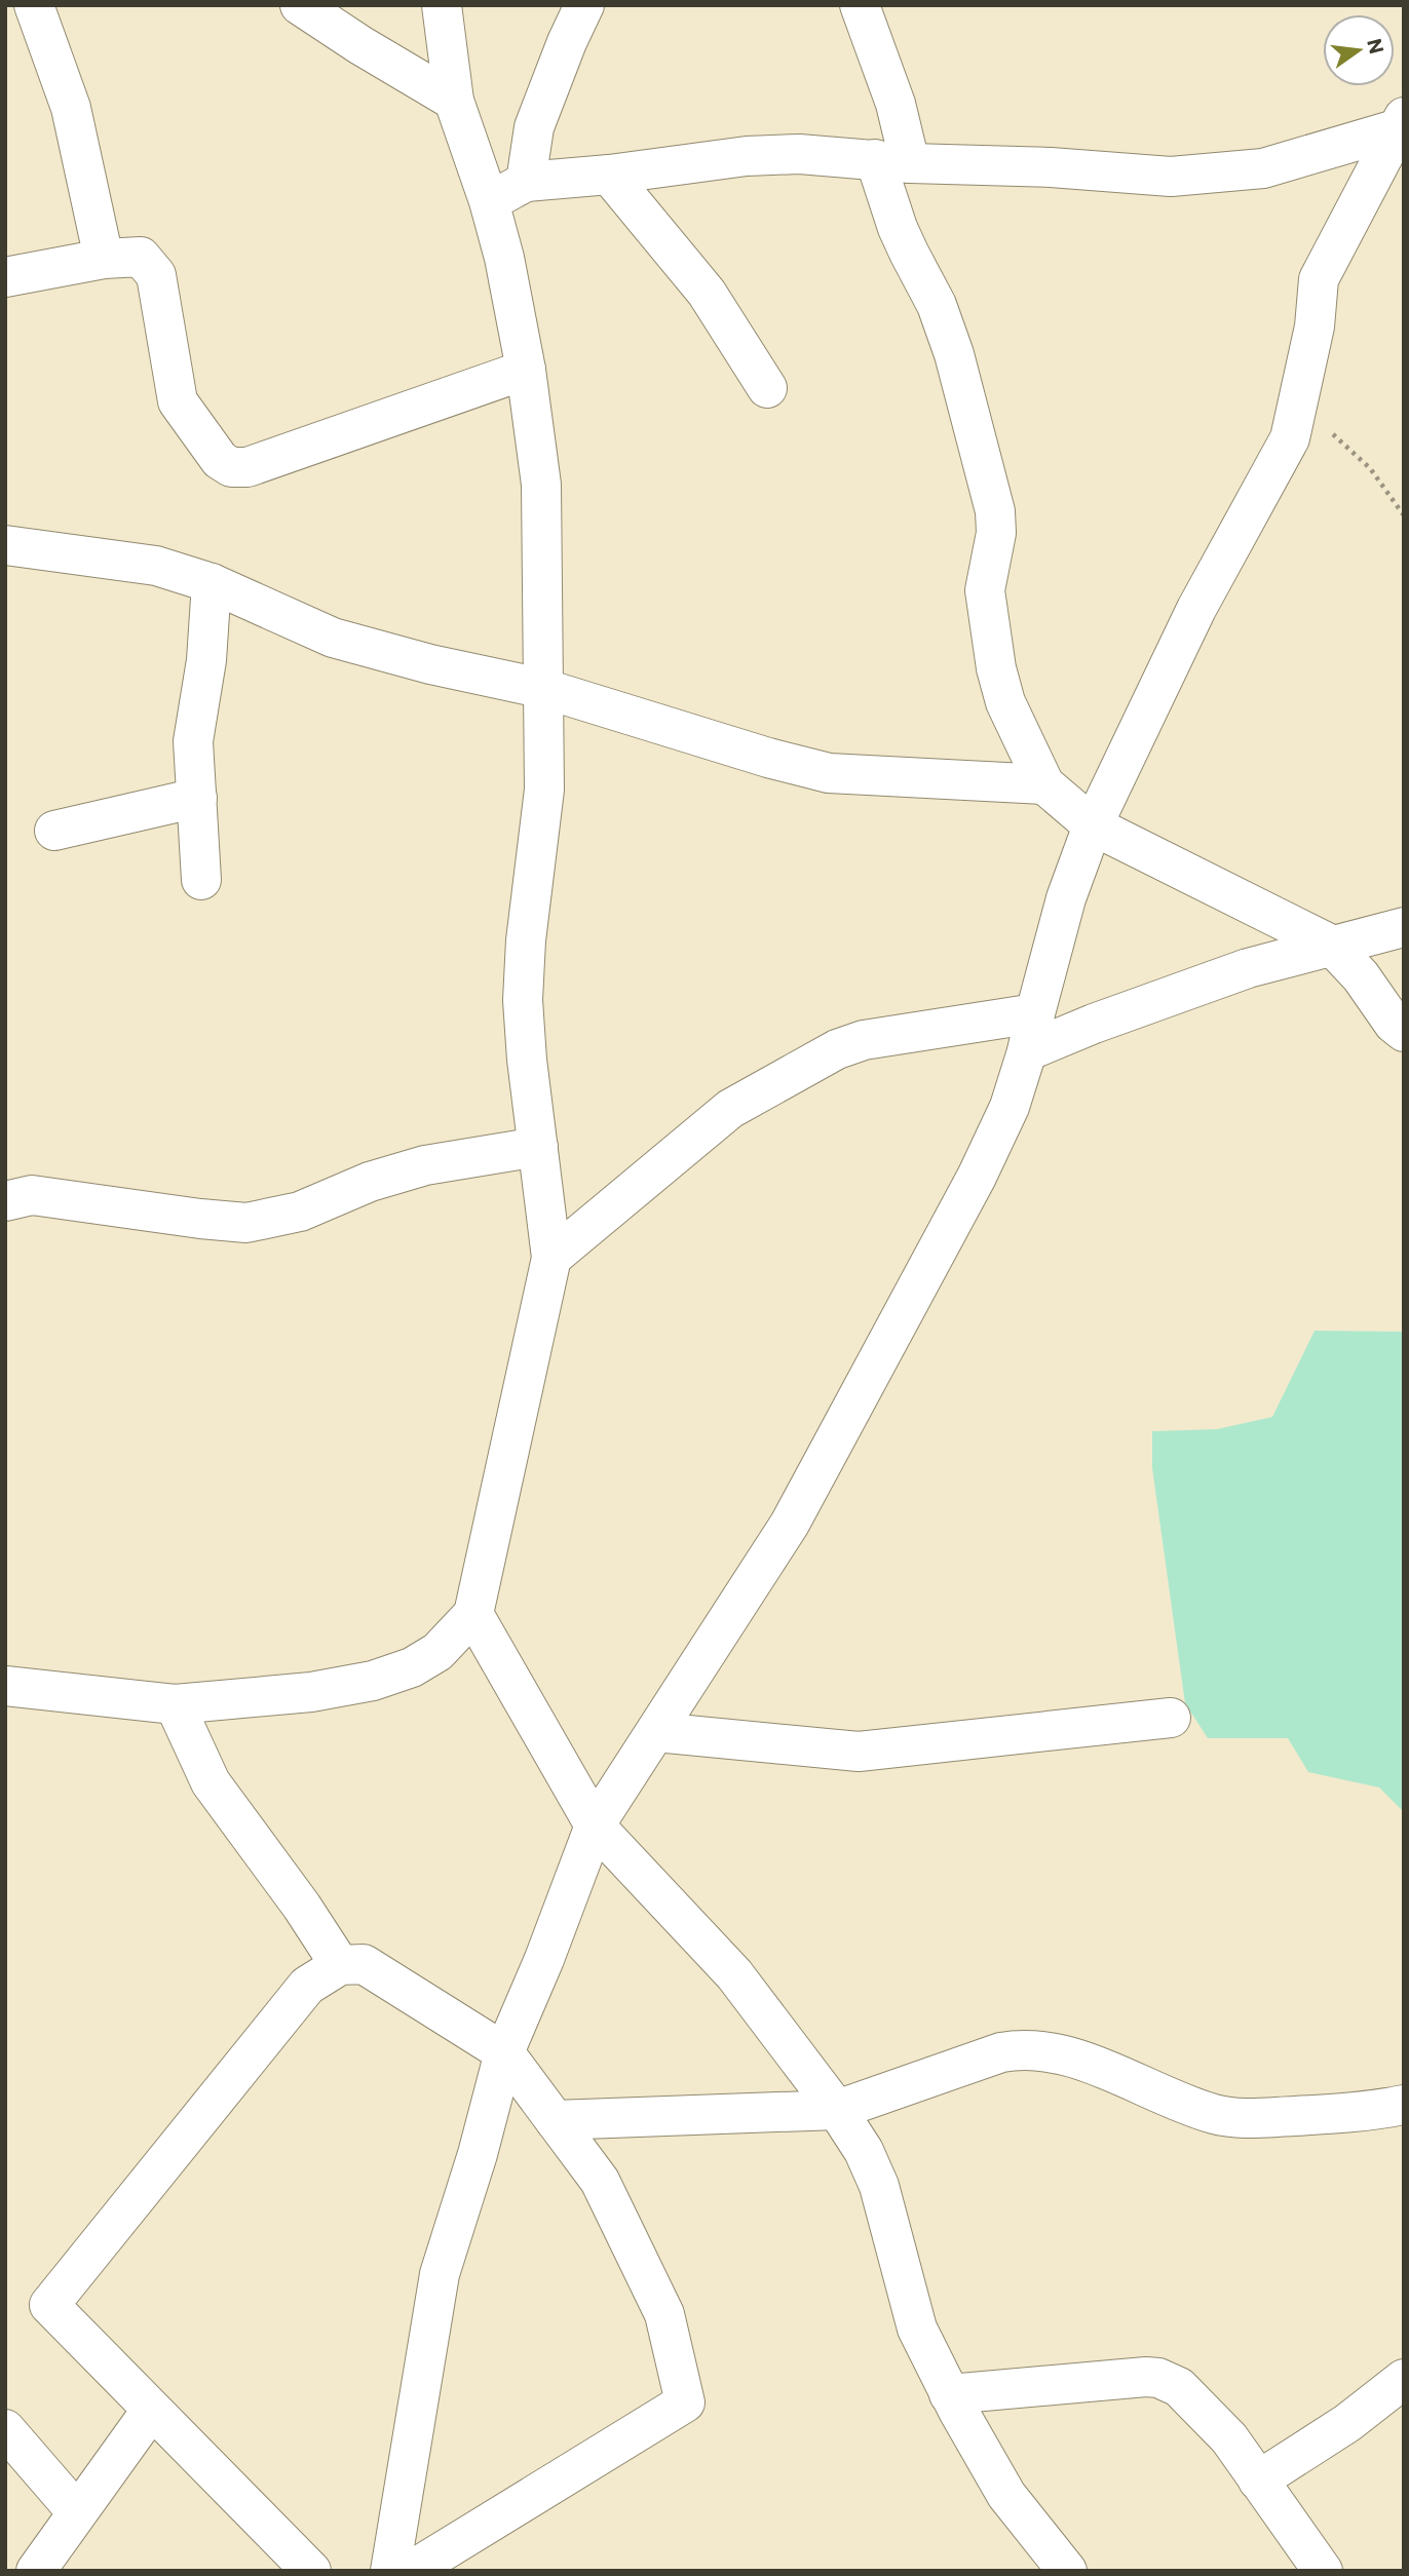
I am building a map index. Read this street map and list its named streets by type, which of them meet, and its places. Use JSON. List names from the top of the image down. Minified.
{"north":"right"}
